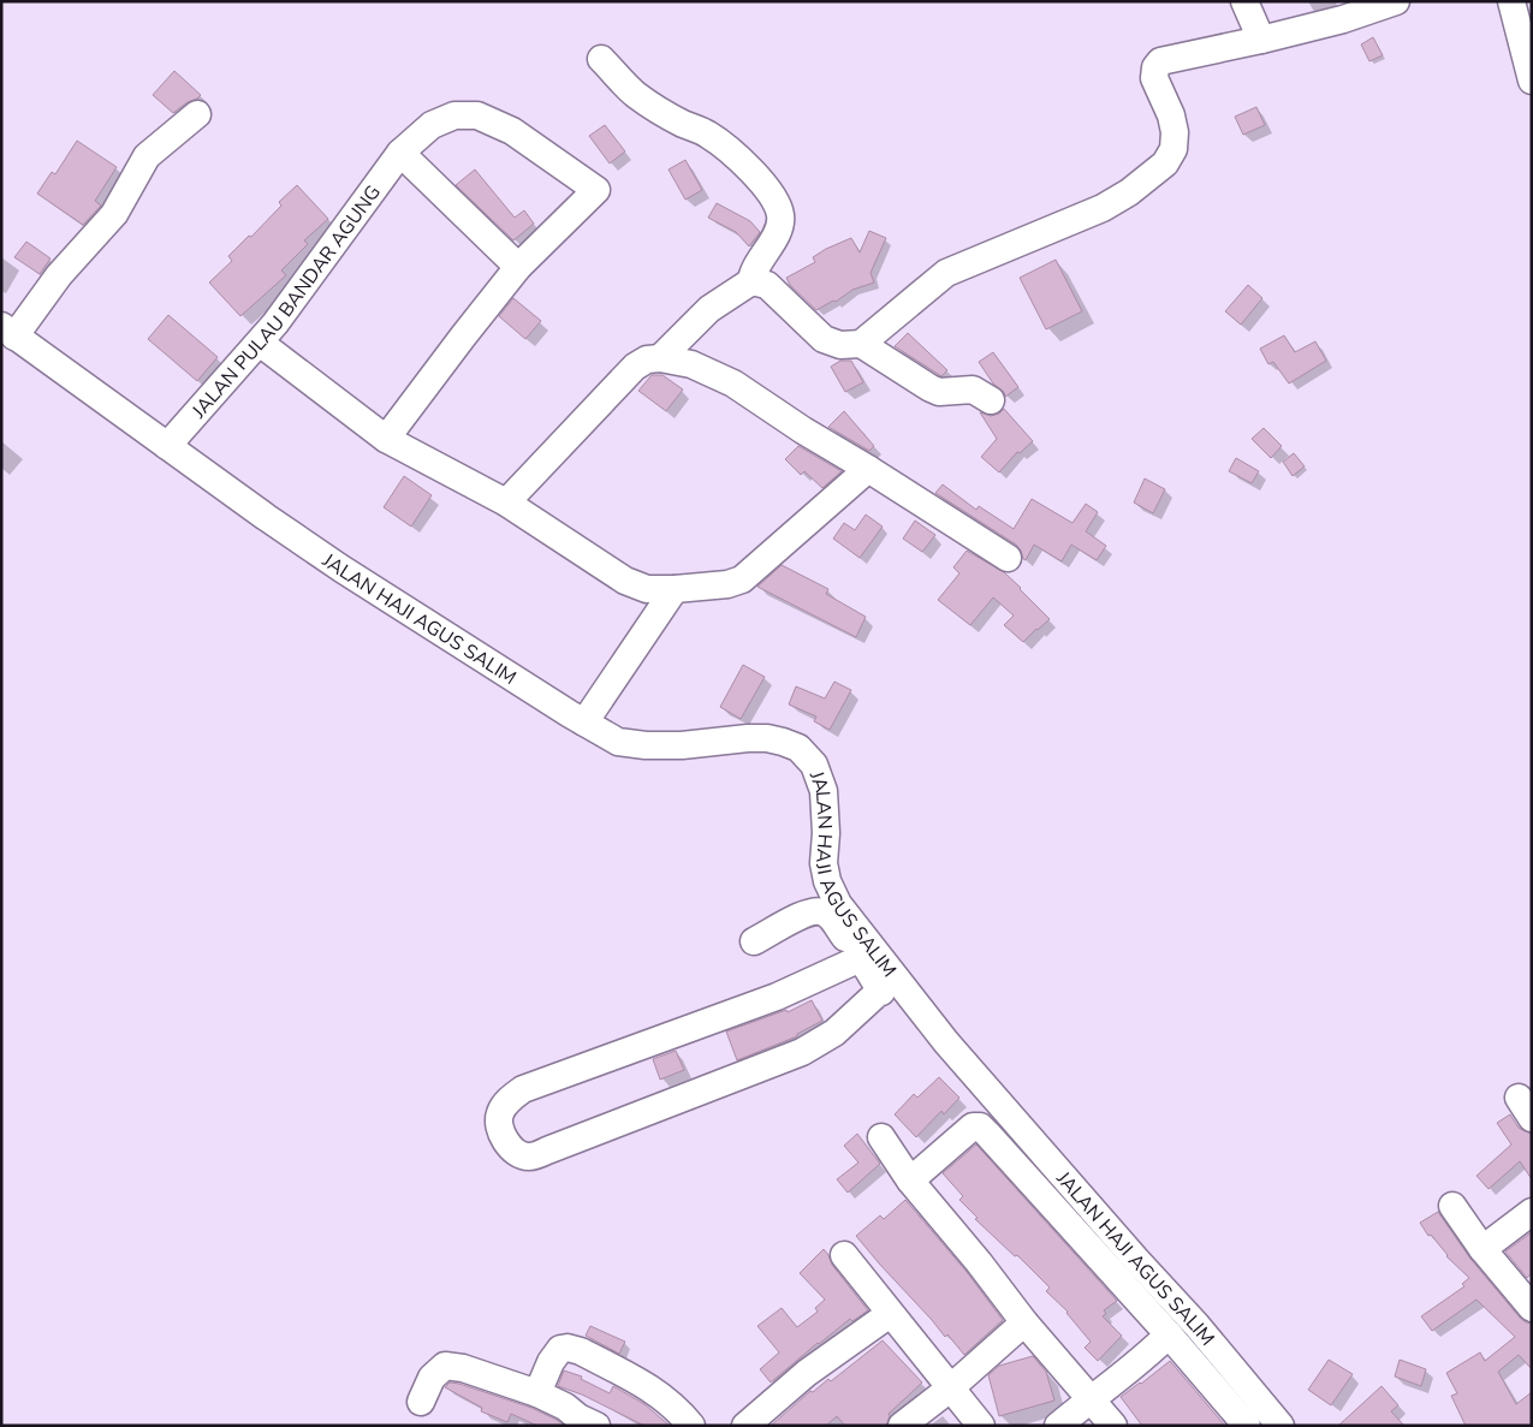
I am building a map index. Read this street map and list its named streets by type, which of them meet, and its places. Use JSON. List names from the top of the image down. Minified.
{"streets":{"street":["JALAN PULAU BANDAR AGUNG","JALAN HAJI AGUS SALIM"]},"crossings":[["JALAN PULAU BANDAR AGUNG","JALAN HAJI AGUS SALIM"]]}
